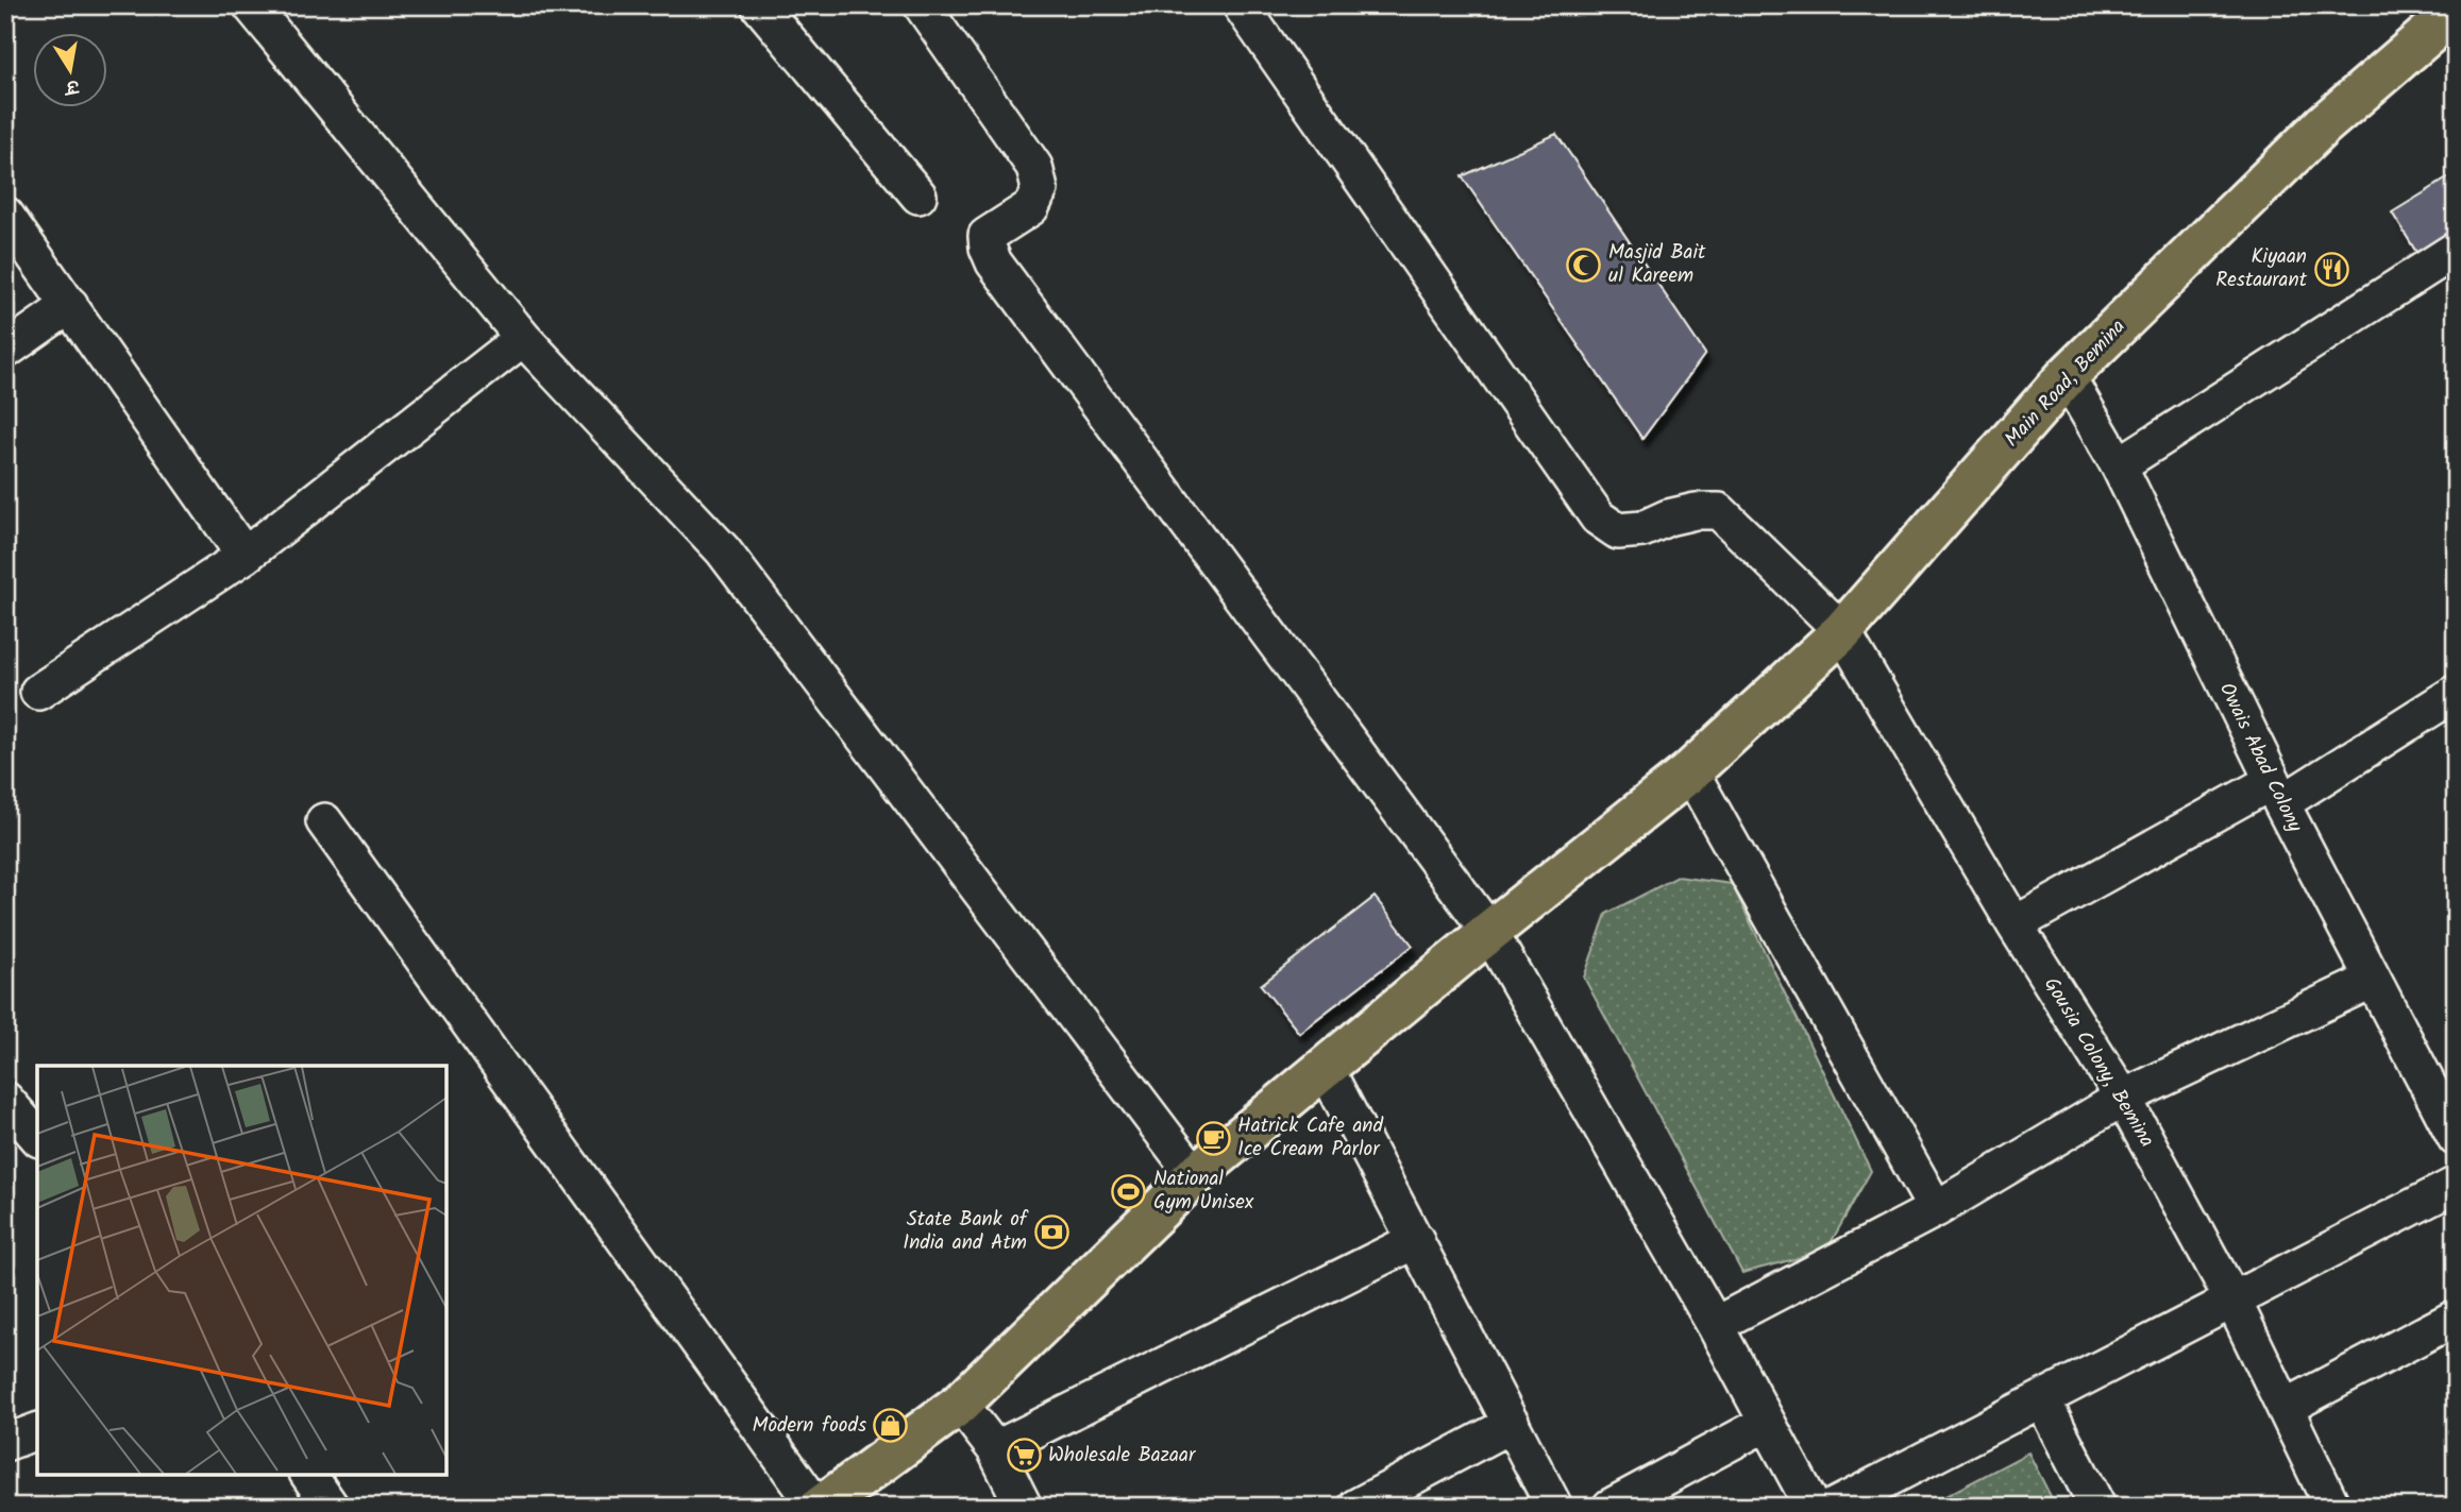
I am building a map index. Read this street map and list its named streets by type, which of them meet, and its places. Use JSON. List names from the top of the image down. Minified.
{"streets":{"main road":["Main Road, Bemina"],"street":["Owais Abad Colony","Gousia Colony, Bemina"]},"crossings":[["Main Road, Bemina","Owais Abad Colony"],["Main Road, Bemina","Gousia Colony, Bemina"]],"places":{"mosque":["Masjid Bait ul Kareem"],"restaurant":["Kiyaan Restaurant"],"cafe":["Hatrick Cafe and Ice Cream Parlor"],"sports":["National Gym Unisex"],"bank":["State Bank of India and Atm"],"shop":["Modern foods"],"supermarket":["Wholesale Bazaar"]},"north":"bottom"}
